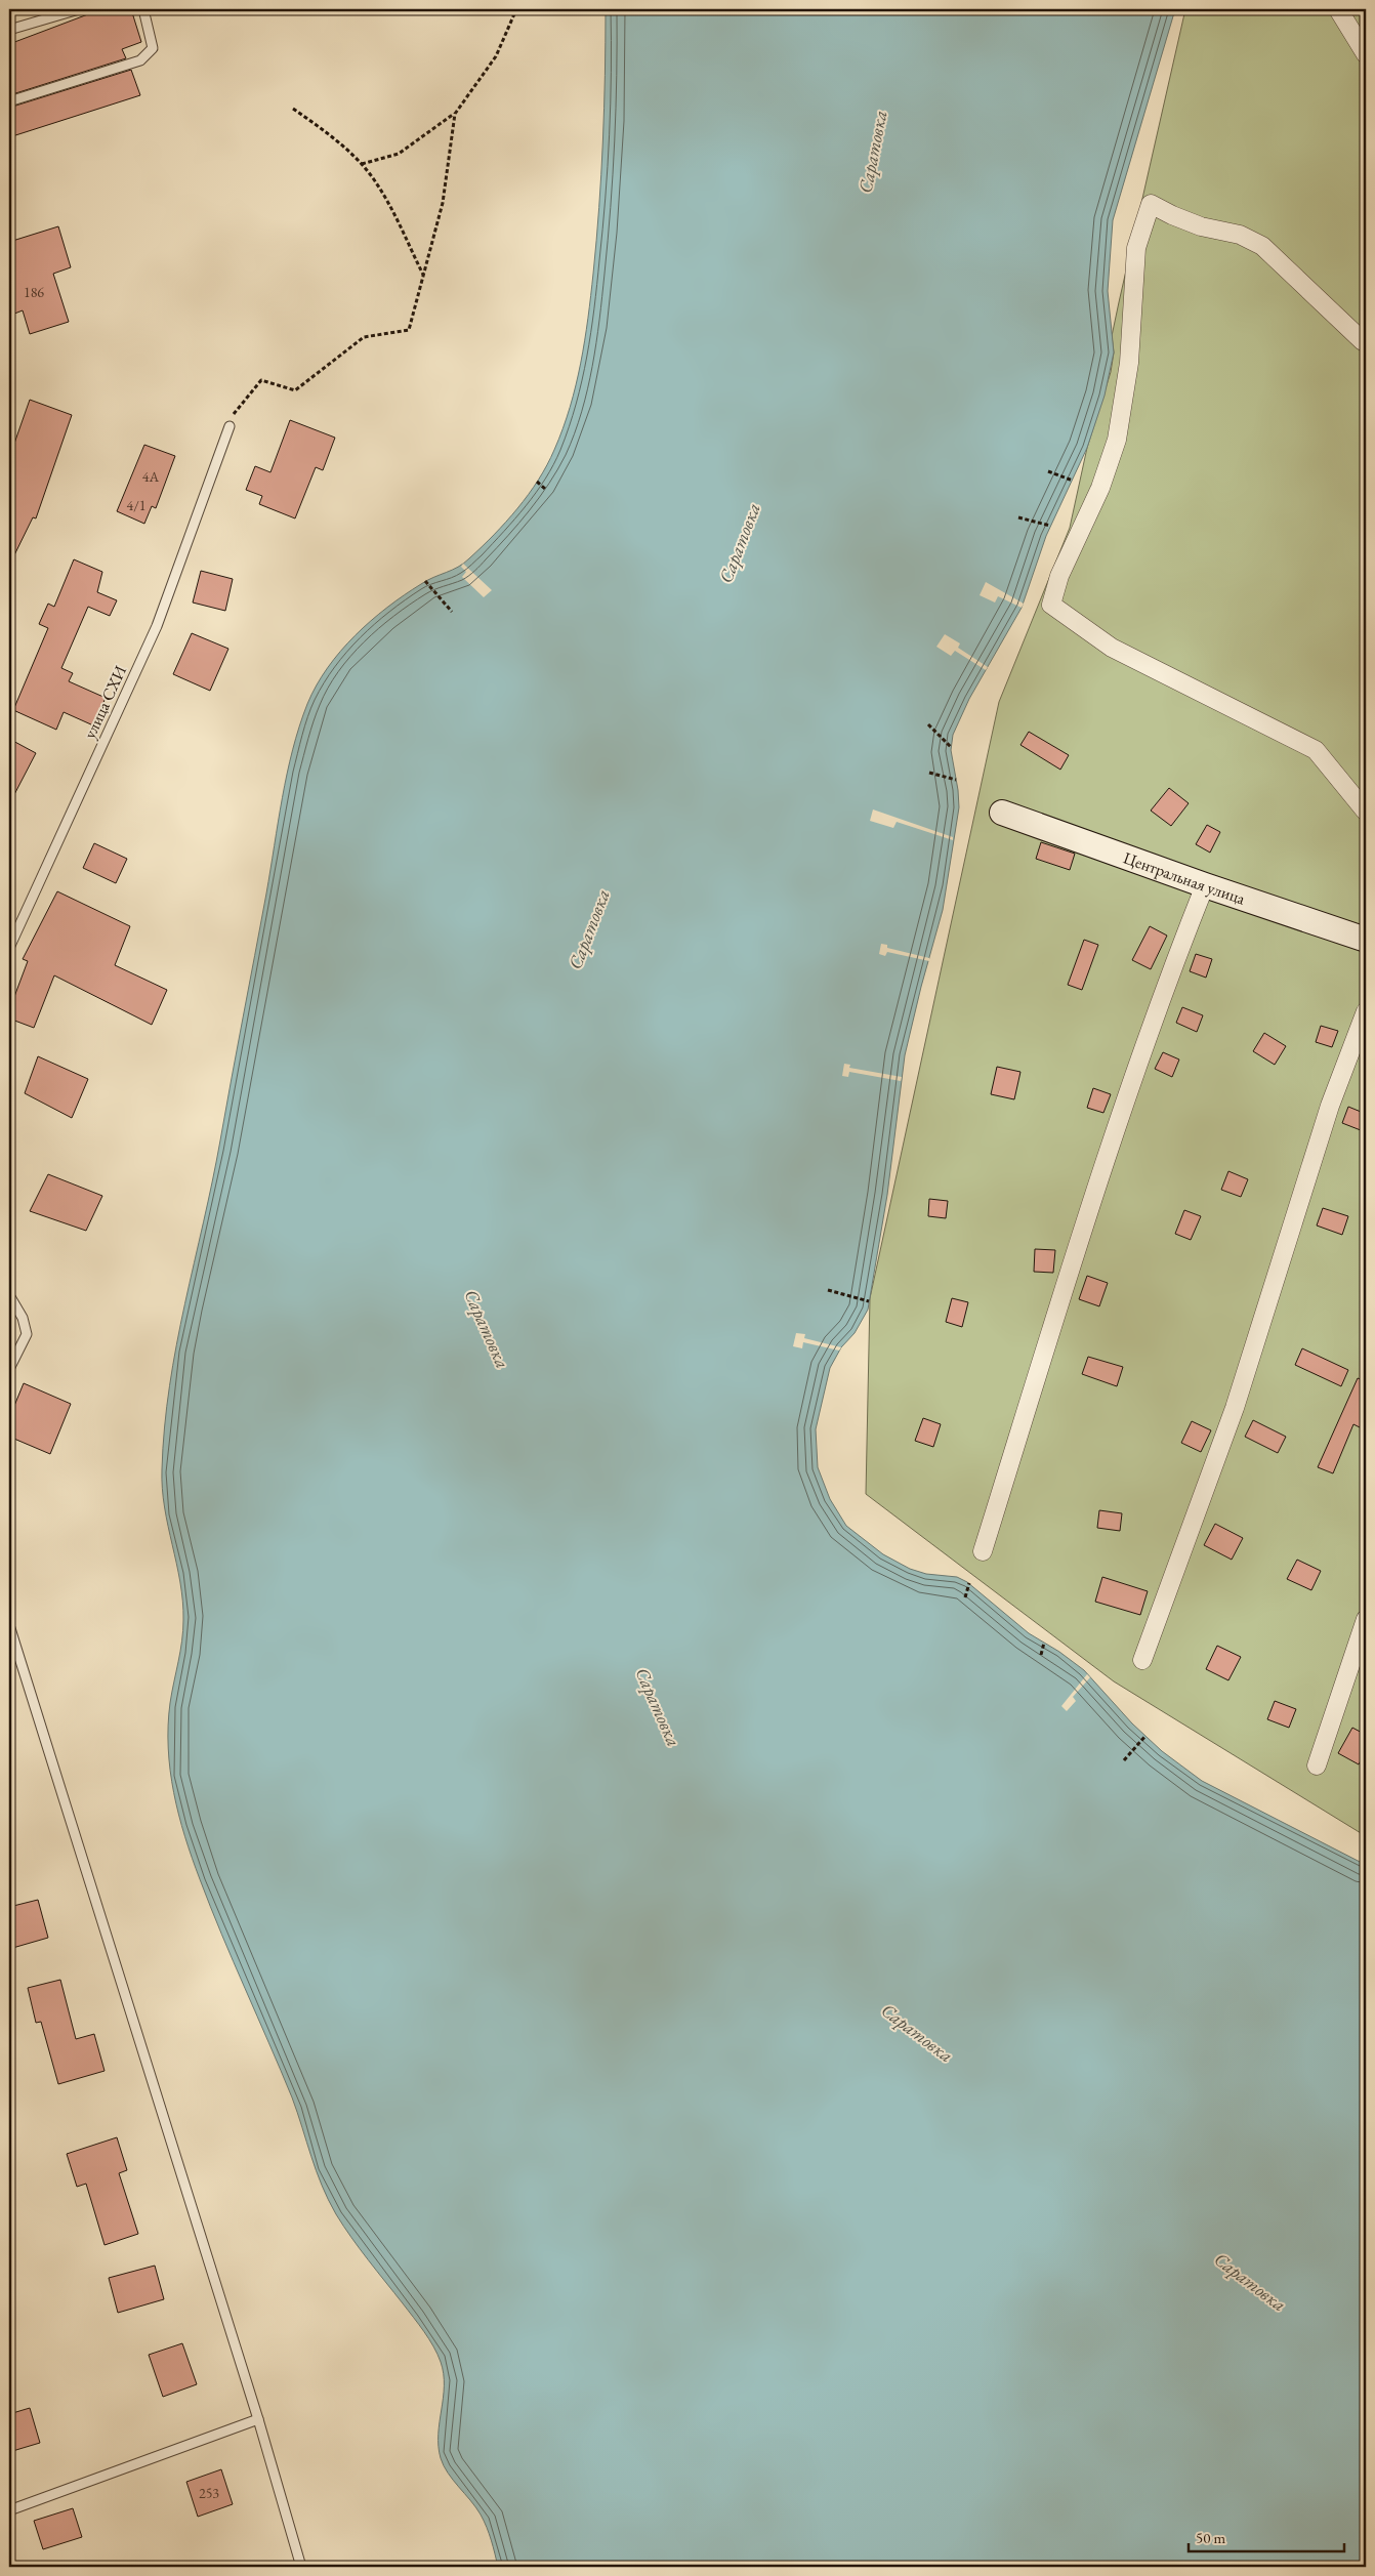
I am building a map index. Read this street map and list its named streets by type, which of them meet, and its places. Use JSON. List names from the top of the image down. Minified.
{"streets":{"street":["Центральная улица"],"lane":["улица СХИ"]},"water":["Саратовка"],"house_numbers":["186","4А","4/1","253"],"scale_bar":"50 m"}
